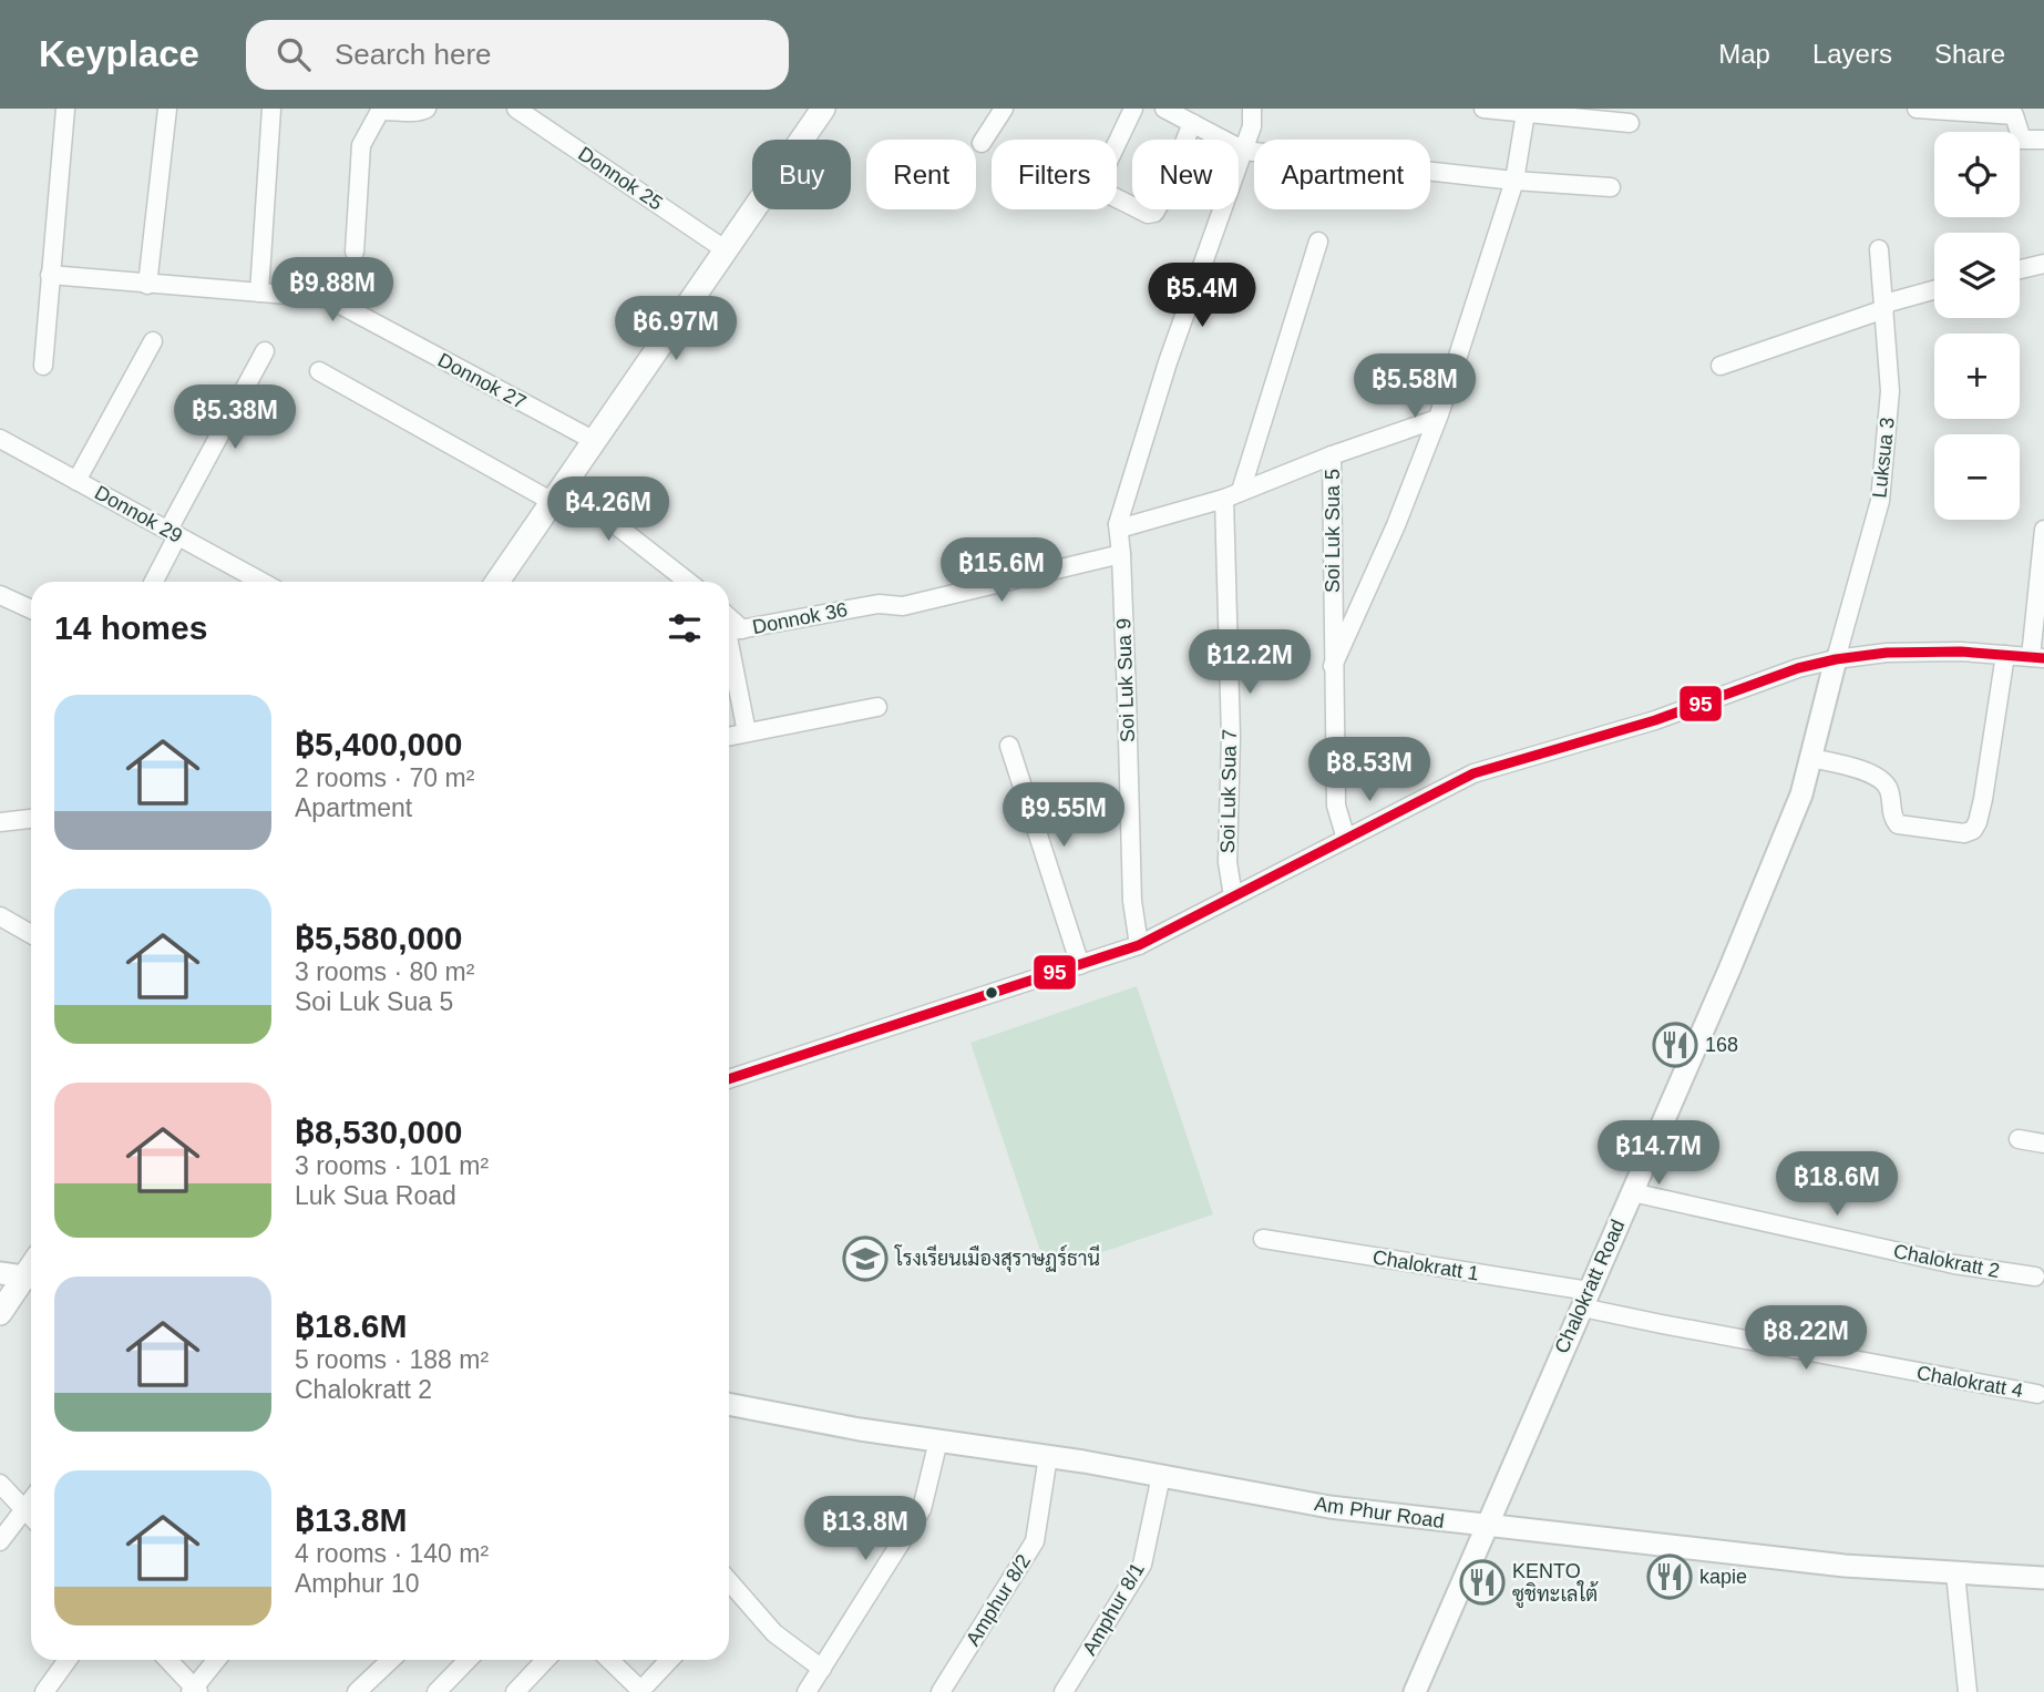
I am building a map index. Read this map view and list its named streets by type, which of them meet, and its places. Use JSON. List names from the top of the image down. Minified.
{"streets":{"street":["Donnok 25","Donnok 27","Luksua 3","Donnok 29","Soi Luk Sua 5","Donnok 36","Soi Luk Sua 9","Soi Luk Sua 7","Chalokratt 2","Chalokratt 1","Chalokratt Road","Chalokratt 4","Am Phur Road","Amphur 8/2","Amphur 8/1"]},"crossings":[["Luksua 3","Chalokratt Road"],["Donnok 36","Soi Luk Sua 9"],["Chalokratt 2","Chalokratt Road"],["Chalokratt 1","Chalokratt Road"],["Chalokratt 1","Chalokratt 4"],["Chalokratt Road","Chalokratt 4"],["Chalokratt Road","Am Phur Road"],["Am Phur Road","Amphur 8/2"],["Am Phur Road","Amphur 8/1"]],"places":{"restaurant":["168","kapie","KENTO ซูชิทะเลใต้"],"school or university":["โรงเรียนเมืองสุราษฏร์ธานี"]},"lines":["transit line 95"],"page":{"header":"Keyplace","search":"Search here","nav":["Map","Layers","Share"],"map_buttons":["+","−"],"chip":["Buy","Rent","Filters","New","Apartment"],"price":["฿9.88M","฿5.4M","฿6.97M","฿5.58M","฿5.38M","฿4.26M","฿15.6M","฿12.2M","฿8.53M","฿9.55M","฿14.7M","฿18.6M","฿8.22M","฿13.8M"],"heading":"14 homes","list":[{"name":"฿5,400,000","note":"2 rooms · 70 m² · Apartment"},{"name":"฿5,580,000","note":"3 rooms · 80 m² · Soi Luk Sua 5"},{"name":"฿8,530,000","note":"3 rooms · 101 m² · Luk Sua Road"},{"name":"฿18.6M","note":"5 rooms · 188 m² · Chalokratt 2"},{"name":"฿13.8M","note":"4 rooms · 140 m² · Amphur 10"}]}}
